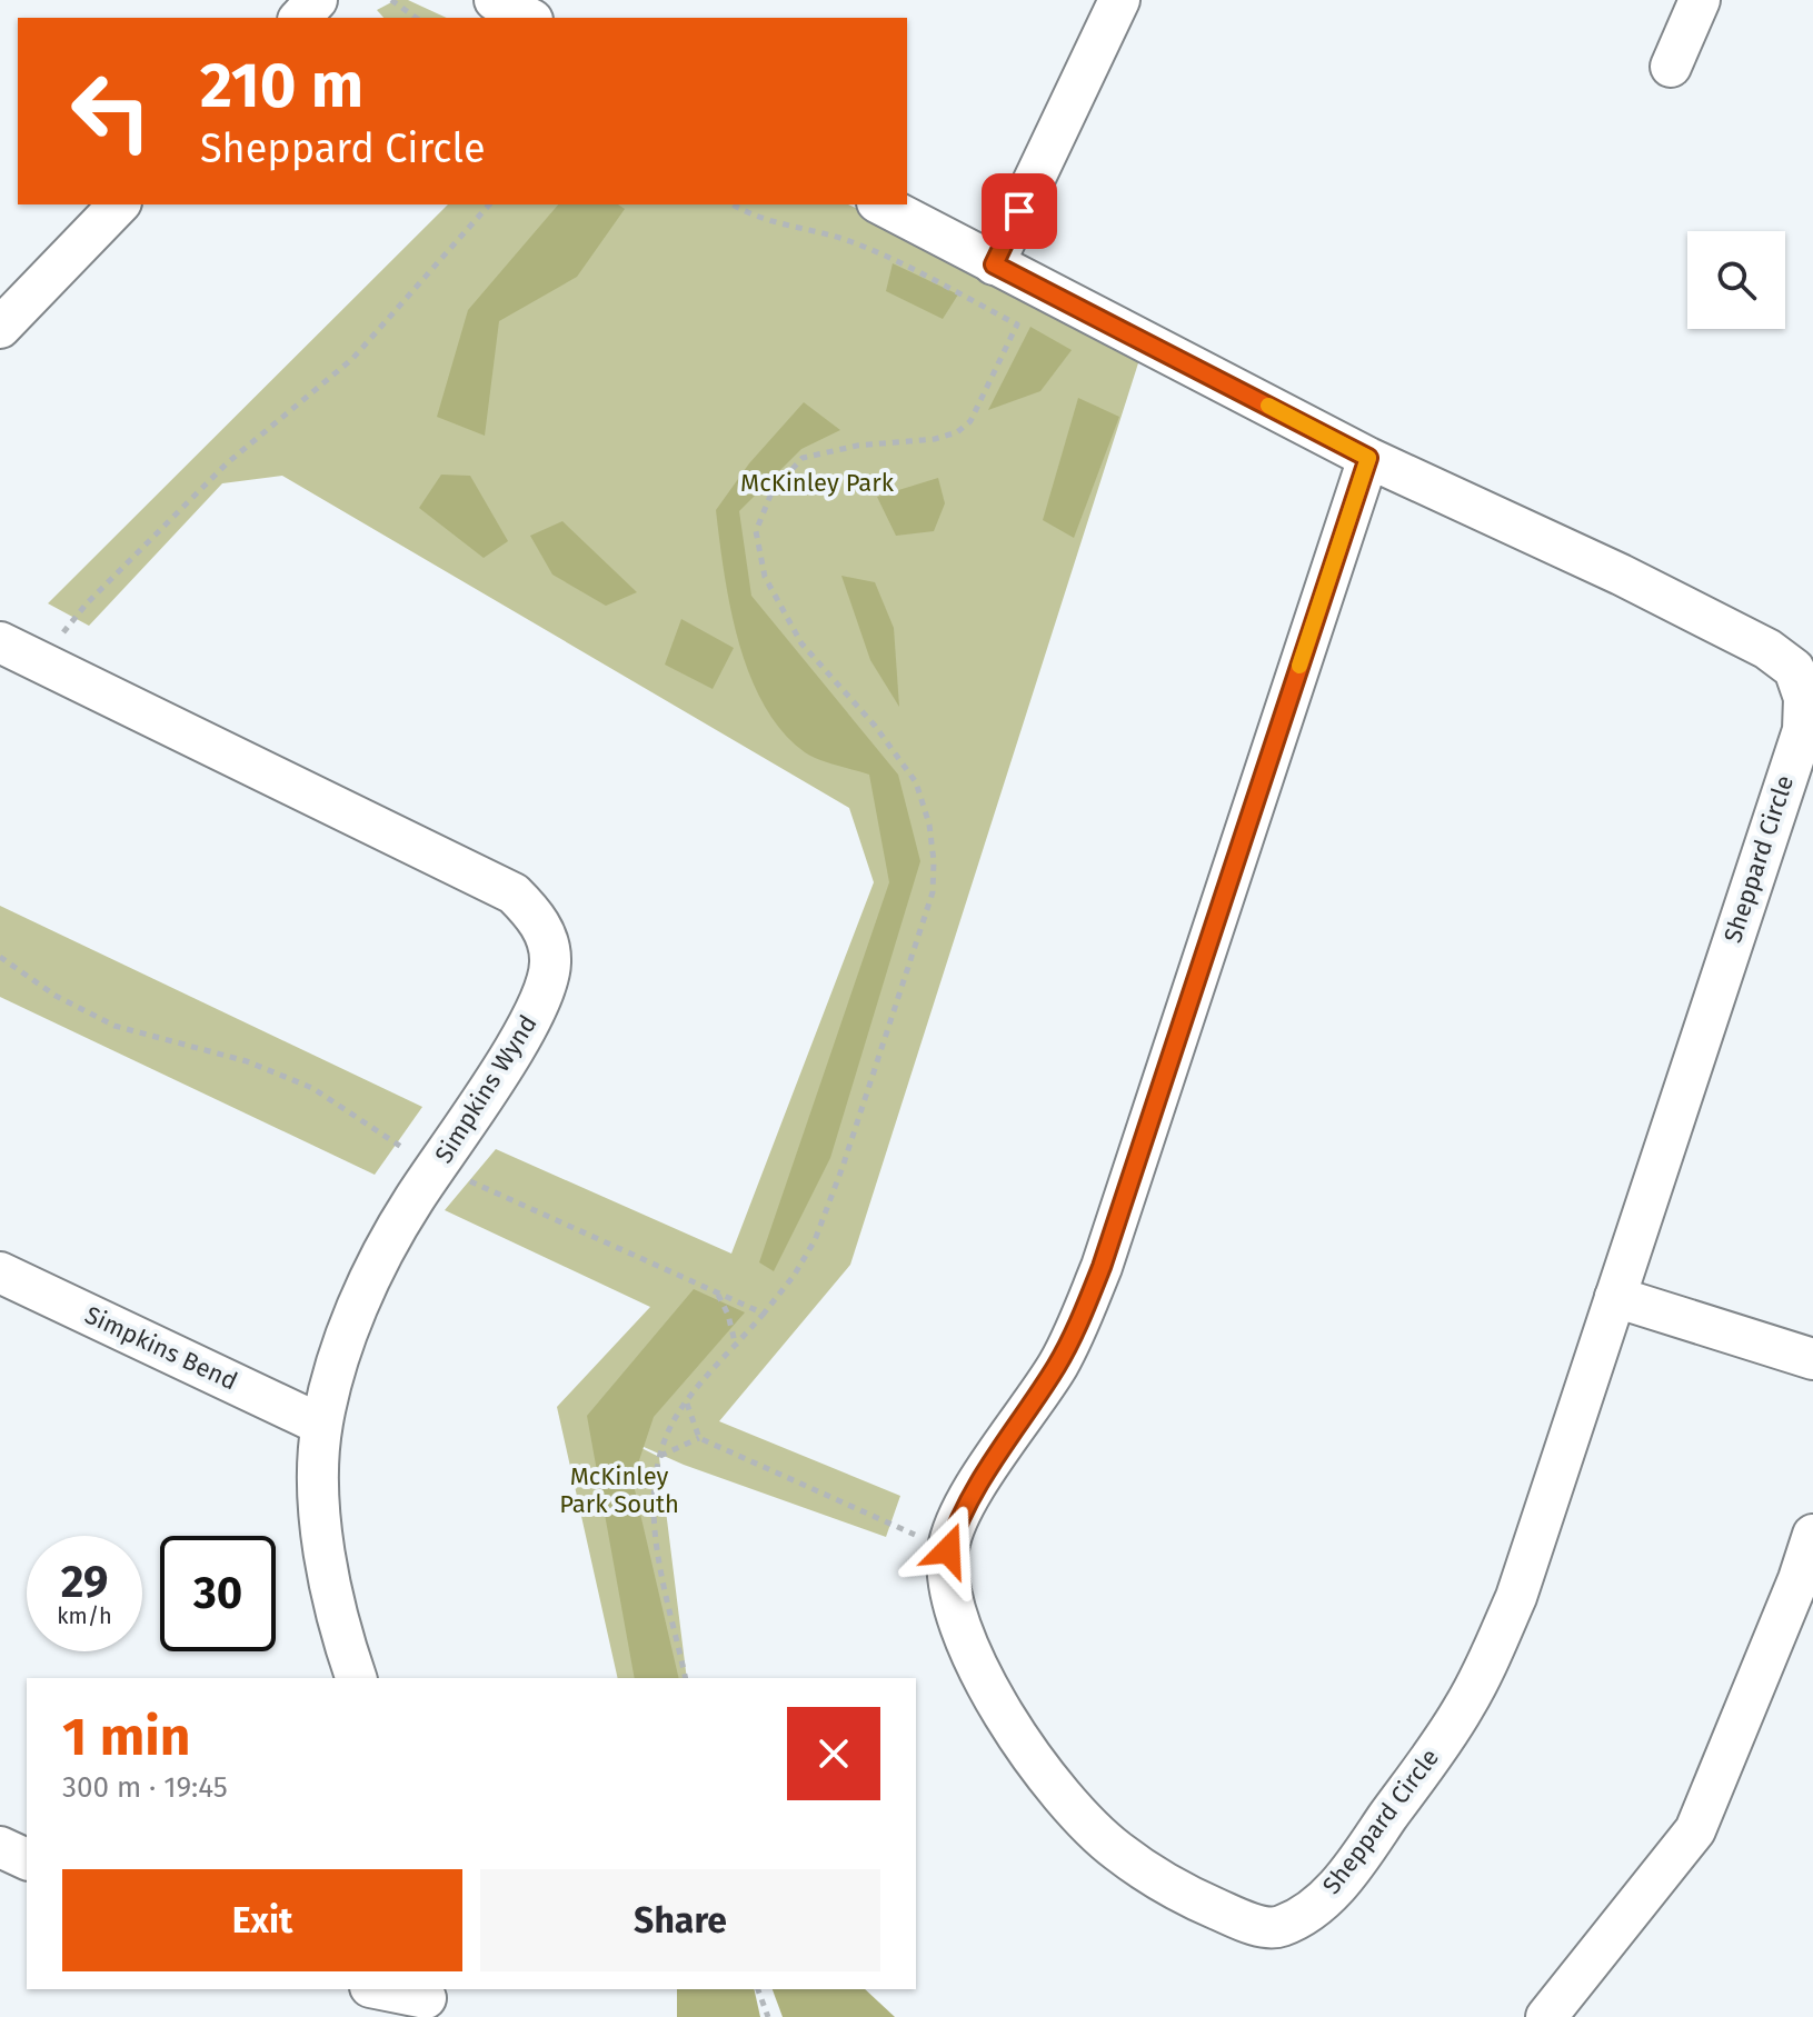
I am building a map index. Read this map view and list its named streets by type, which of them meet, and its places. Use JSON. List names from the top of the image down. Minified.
{"streets":{"street":["Sheppard Circle","Simpkins Wynd","Simpkins Bend"]},"crossings":[["Simpkins Wynd","Simpkins Bend"]],"parks":["McKinley Park","McKinley Park South"],"page":{"turn":["210 m","Sheppard Circle"],"speed":"29 km/h","limit":"30","heading":["1 min","300 m · 19:45"],"buttons":["Exit","Share"]}}
